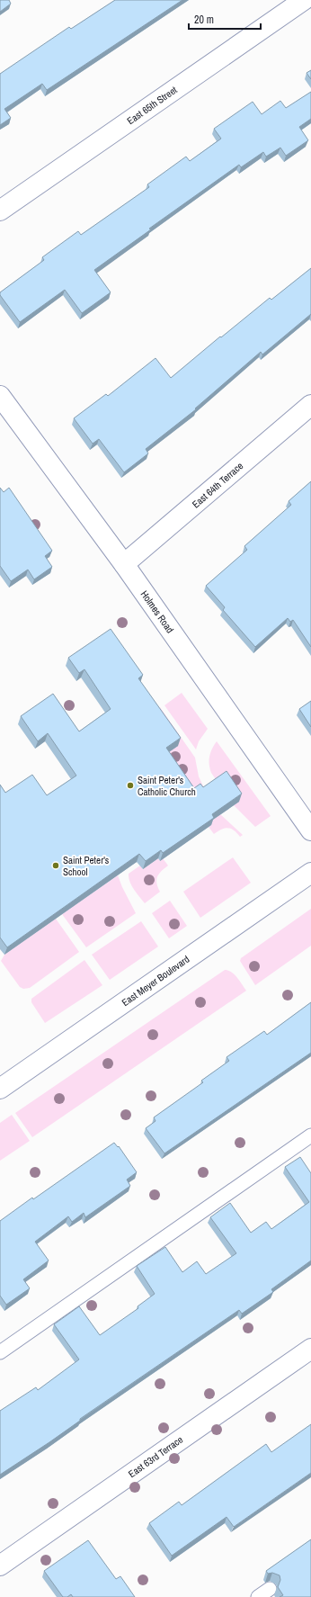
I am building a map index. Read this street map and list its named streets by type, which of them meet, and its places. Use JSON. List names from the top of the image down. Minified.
{"streets":{"street":["East 65th Street","East 64th Terrace","Holmes Road","East Meyer Boulevard","East 63rd Terrace"]},"crossings":[["East 64th Terrace","Holmes Road"]],"places":["Saint Peter's Catholic Church","Saint Peter's School"],"scale_bar":"20 m"}
